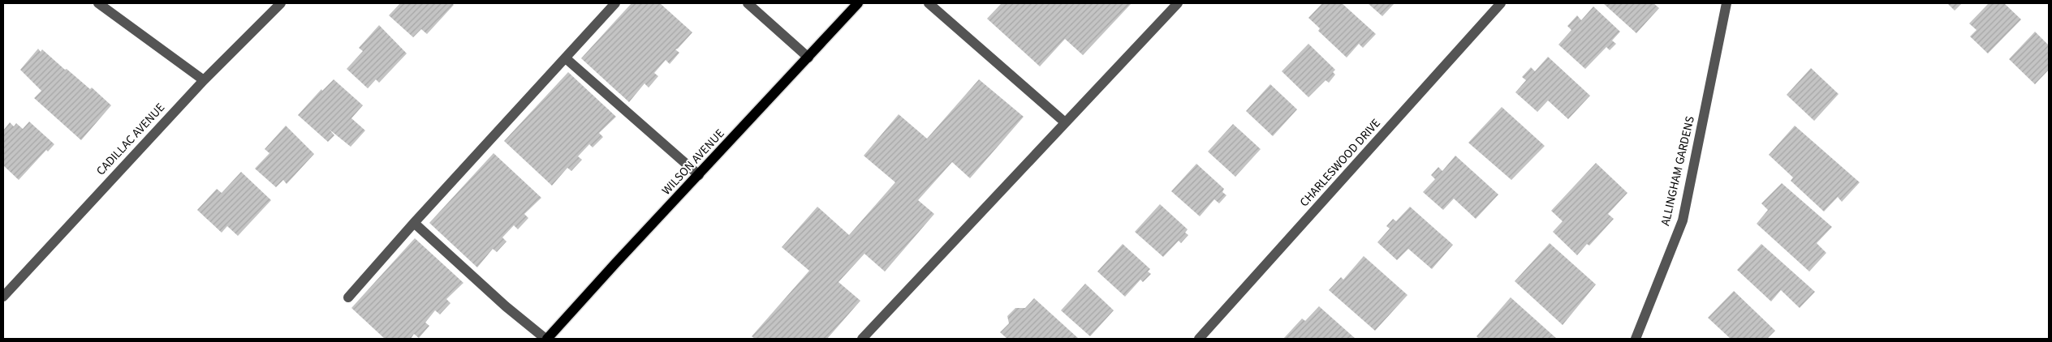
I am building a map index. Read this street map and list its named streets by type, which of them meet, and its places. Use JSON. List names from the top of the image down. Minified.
{"streets":{"main road":["WILSON AVENUE"],"street":["CADILLAC AVENUE","CHARLESWOOD DRIVE","ALLINGHAM GARDENS"]}}
